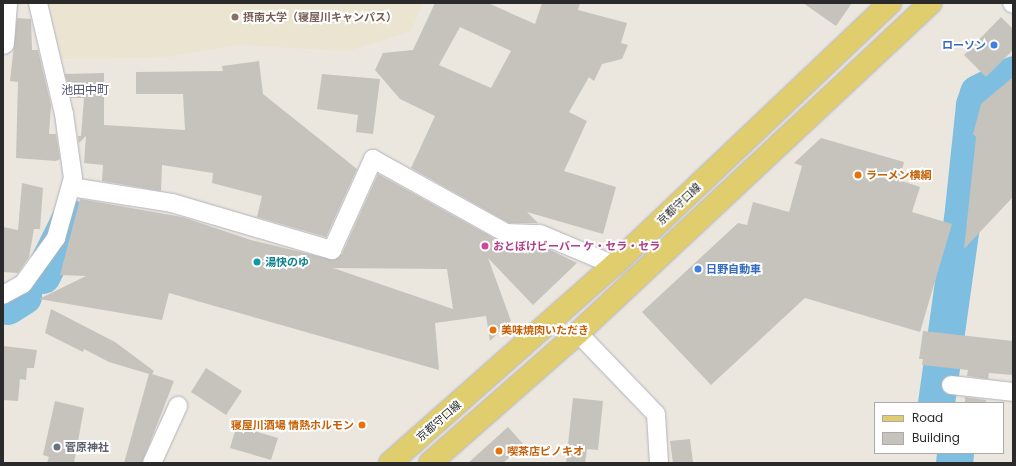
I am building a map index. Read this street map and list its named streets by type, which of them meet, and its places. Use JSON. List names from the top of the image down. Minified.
{"streets":{"main road":["京都守口線"]},"districts":["池田中町"],"places":["摂南大学（寝屋川キャンパス）","ローソン","ラーメン横綱","おとぼけビーバー ケ・セラ・セラ","湯快のゆ","日野自動車","美味焼肉いただき","寝屋川酒場 情熱ホルモン","菅原神社","喫茶店ピノキオ"],"legend":["Road","Building"]}
